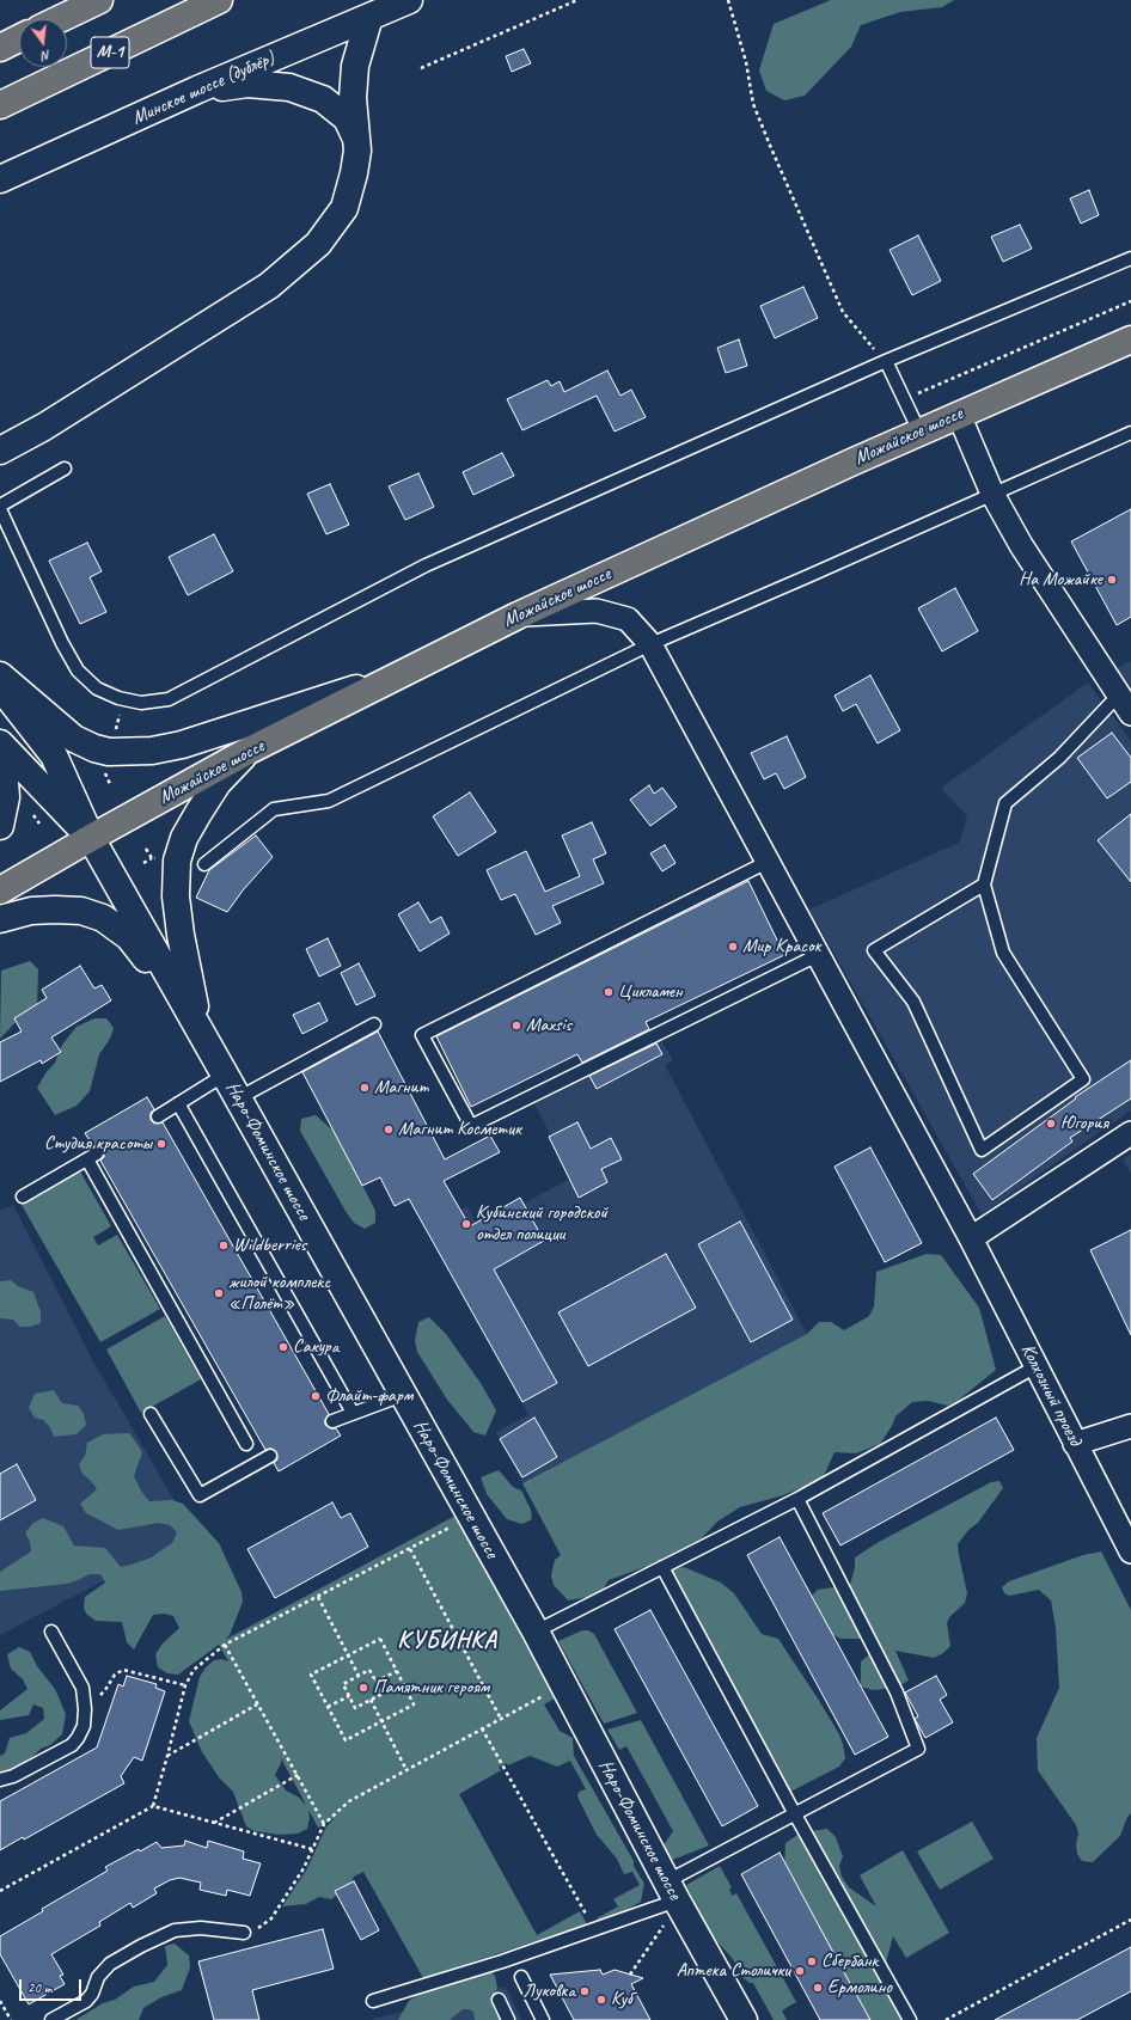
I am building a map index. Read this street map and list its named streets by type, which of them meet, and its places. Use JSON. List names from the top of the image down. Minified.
{"streets":{"main road":["М-1","Минское шоссе (дублёр)","Можайское шоссе","Наро-Фоминское шоссе"],"street":["Колхозный проезд"]},"crossings":[["Можайское шоссе","Наро-Фоминское шоссе"],["Можайское шоссе","Колхозный проезд"]],"districts":["КУБИНКА"],"places":["На Можайке","Мир Красок","Цикламен","Maxsis","Магнит","Югория","Магнит Косметик","Студия красоты","Кубинский городской отдел полиции","Wildberries","жилой комплекс «Полёт»","Сакура","Флайт-фарм","Памятник героям","Сбербанк","Аптека Столички","Ермолино","Луковка","Куб"],"scale_bar":"20 m","north":"bottom"}
